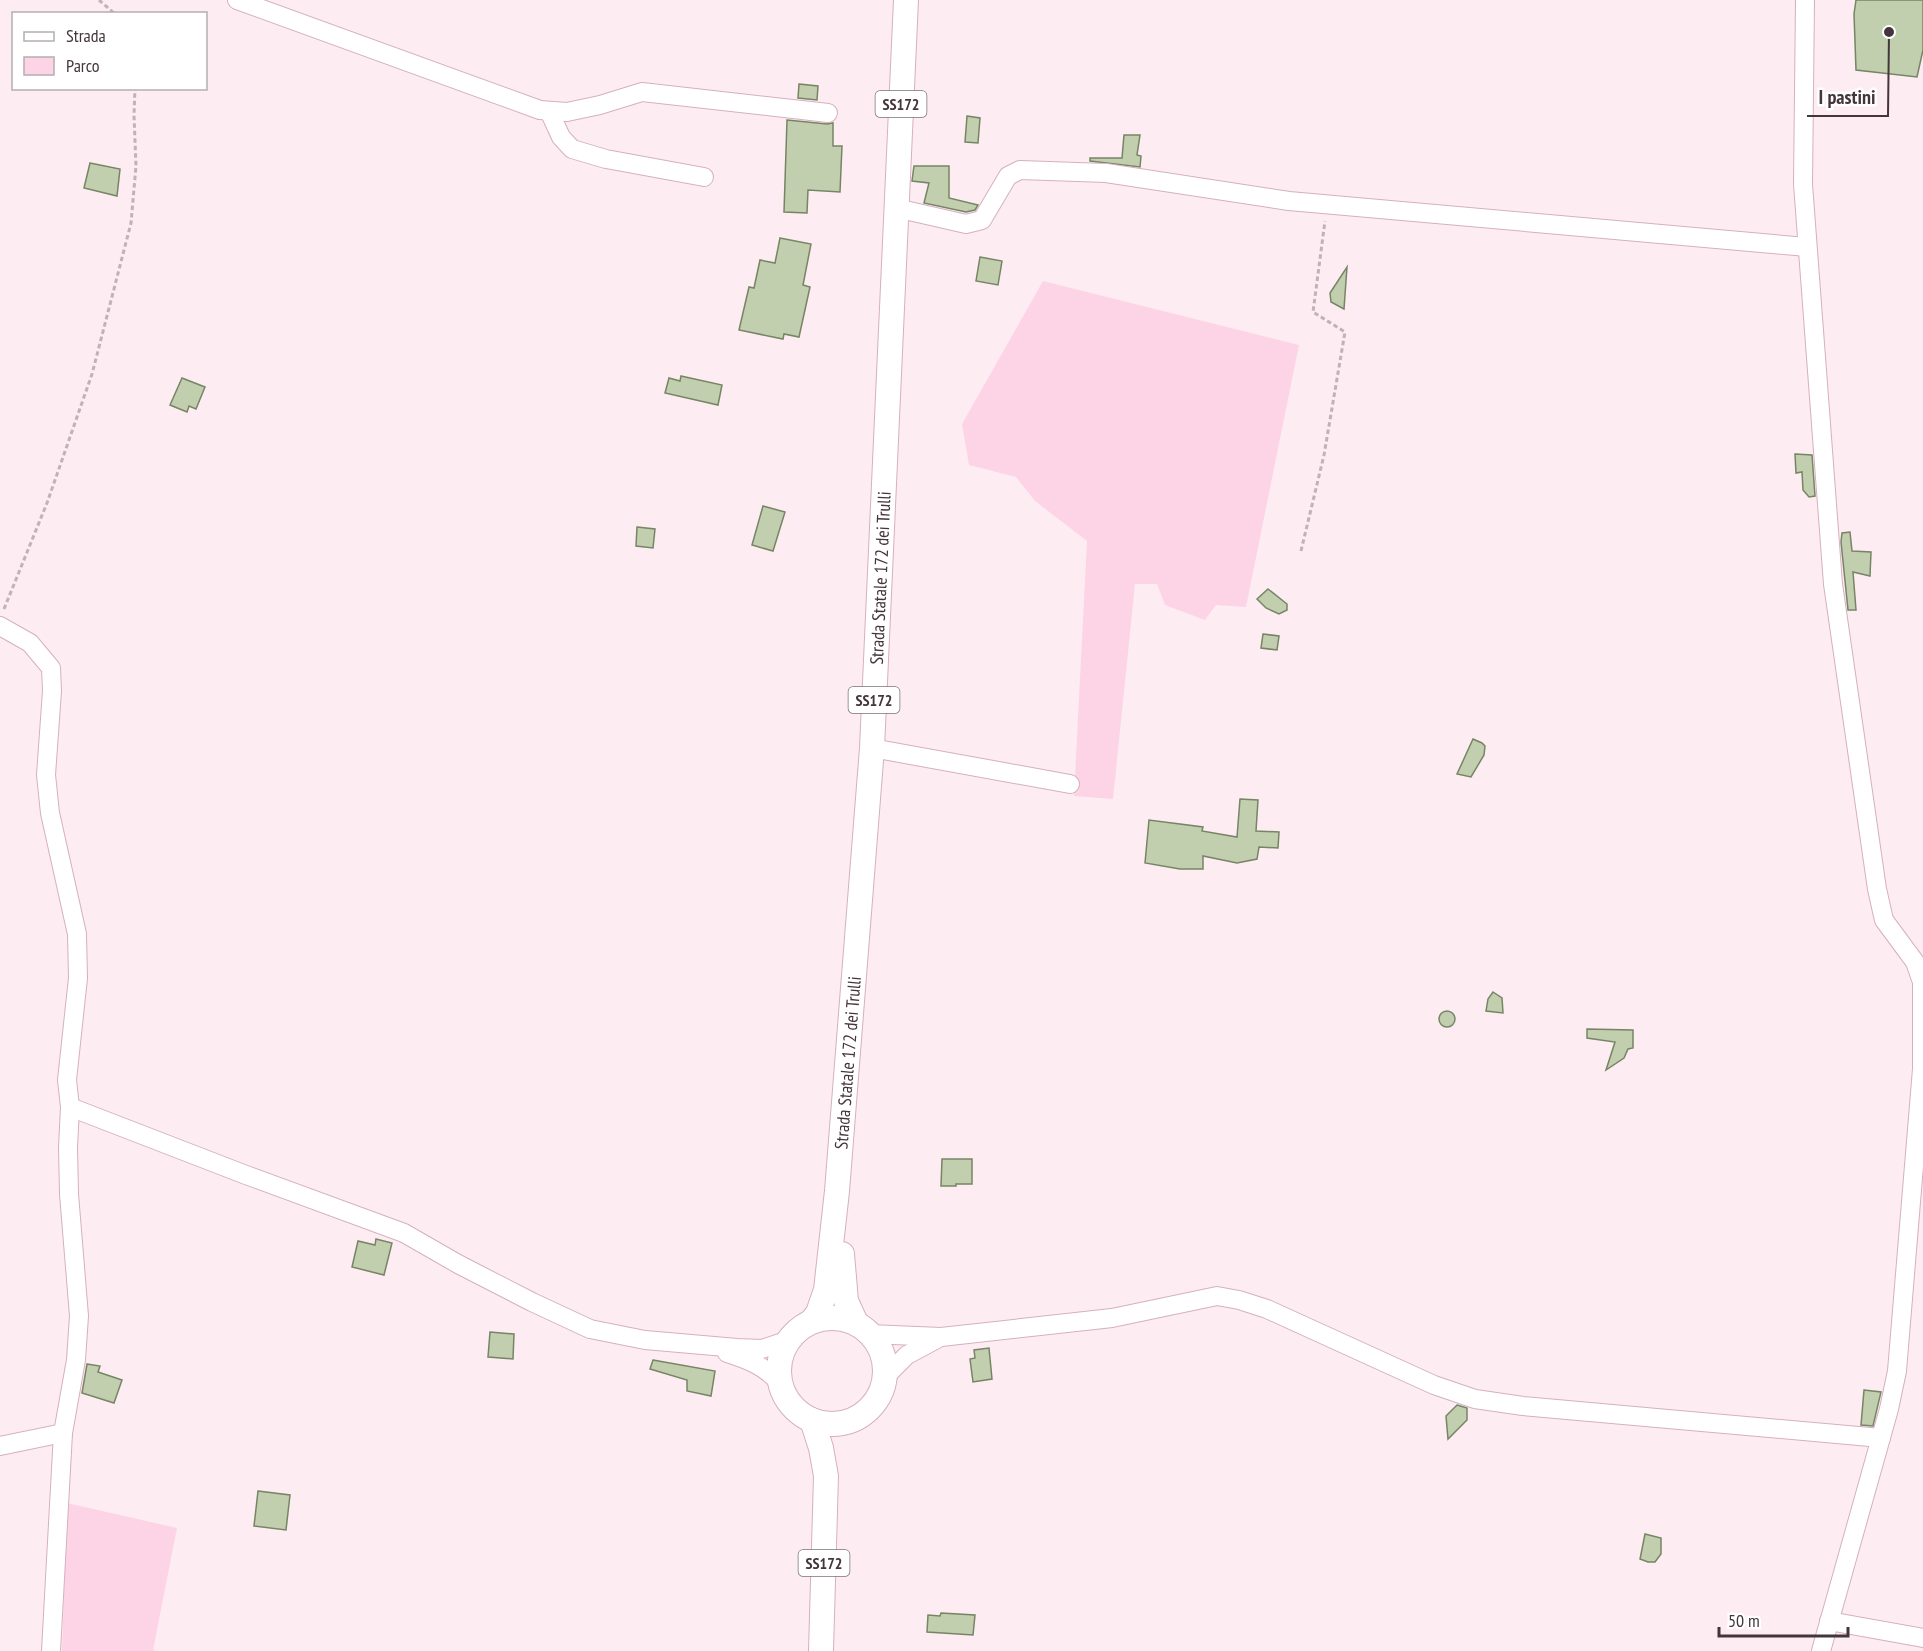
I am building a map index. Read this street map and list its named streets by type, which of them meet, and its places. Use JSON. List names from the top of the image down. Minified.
{"streets":{"main road":["SS172","Strada Statale 172 dei Trulli"]},"places":["I pastini"],"legend":["Strada","Parco"],"scale_bar":"50 m"}
